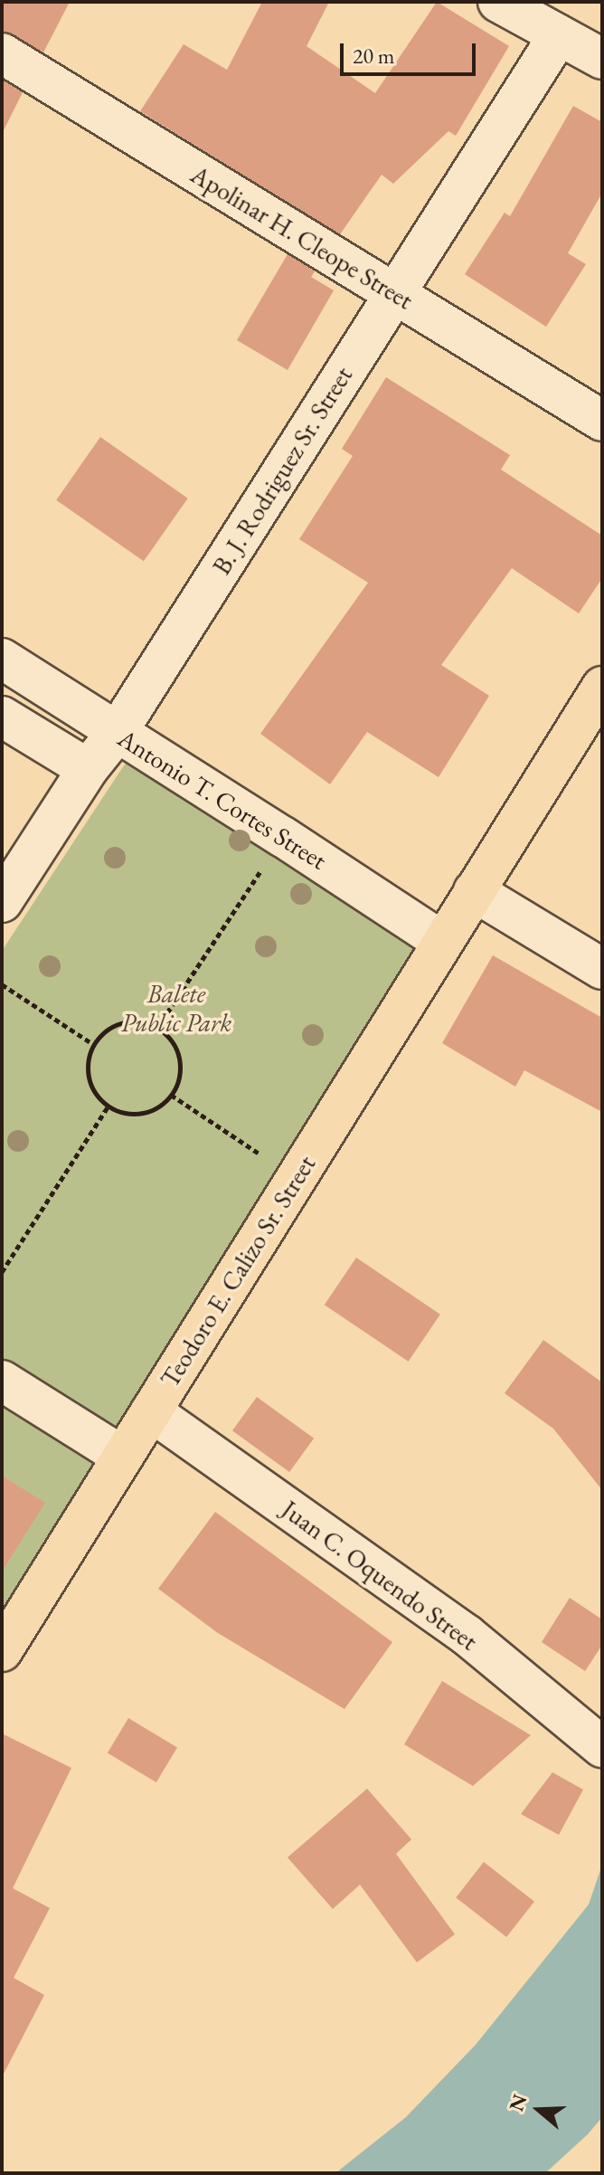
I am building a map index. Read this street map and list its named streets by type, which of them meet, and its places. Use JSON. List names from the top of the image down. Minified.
{"streets":{"main road":["Teodoro E. Calizo Sr. Street"],"street":["Apolinar H. Cleope Street","B. J. Rodriguez Sr. Street","Antonio T. Cortes Street","Juan C. Oquendo Street"]},"crossings":[["Apolinar H. Cleope Street","B. J. Rodriguez Sr. Street"],["B. J. Rodriguez Sr. Street","Antonio T. Cortes Street"],["Antonio T. Cortes Street","Teodoro E. Calizo Sr. Street"],["Teodoro E. Calizo Sr. Street","Juan C. Oquendo Street"]],"parks":["Balete Public Park"],"scale_bar":"20 m","north":"left"}
